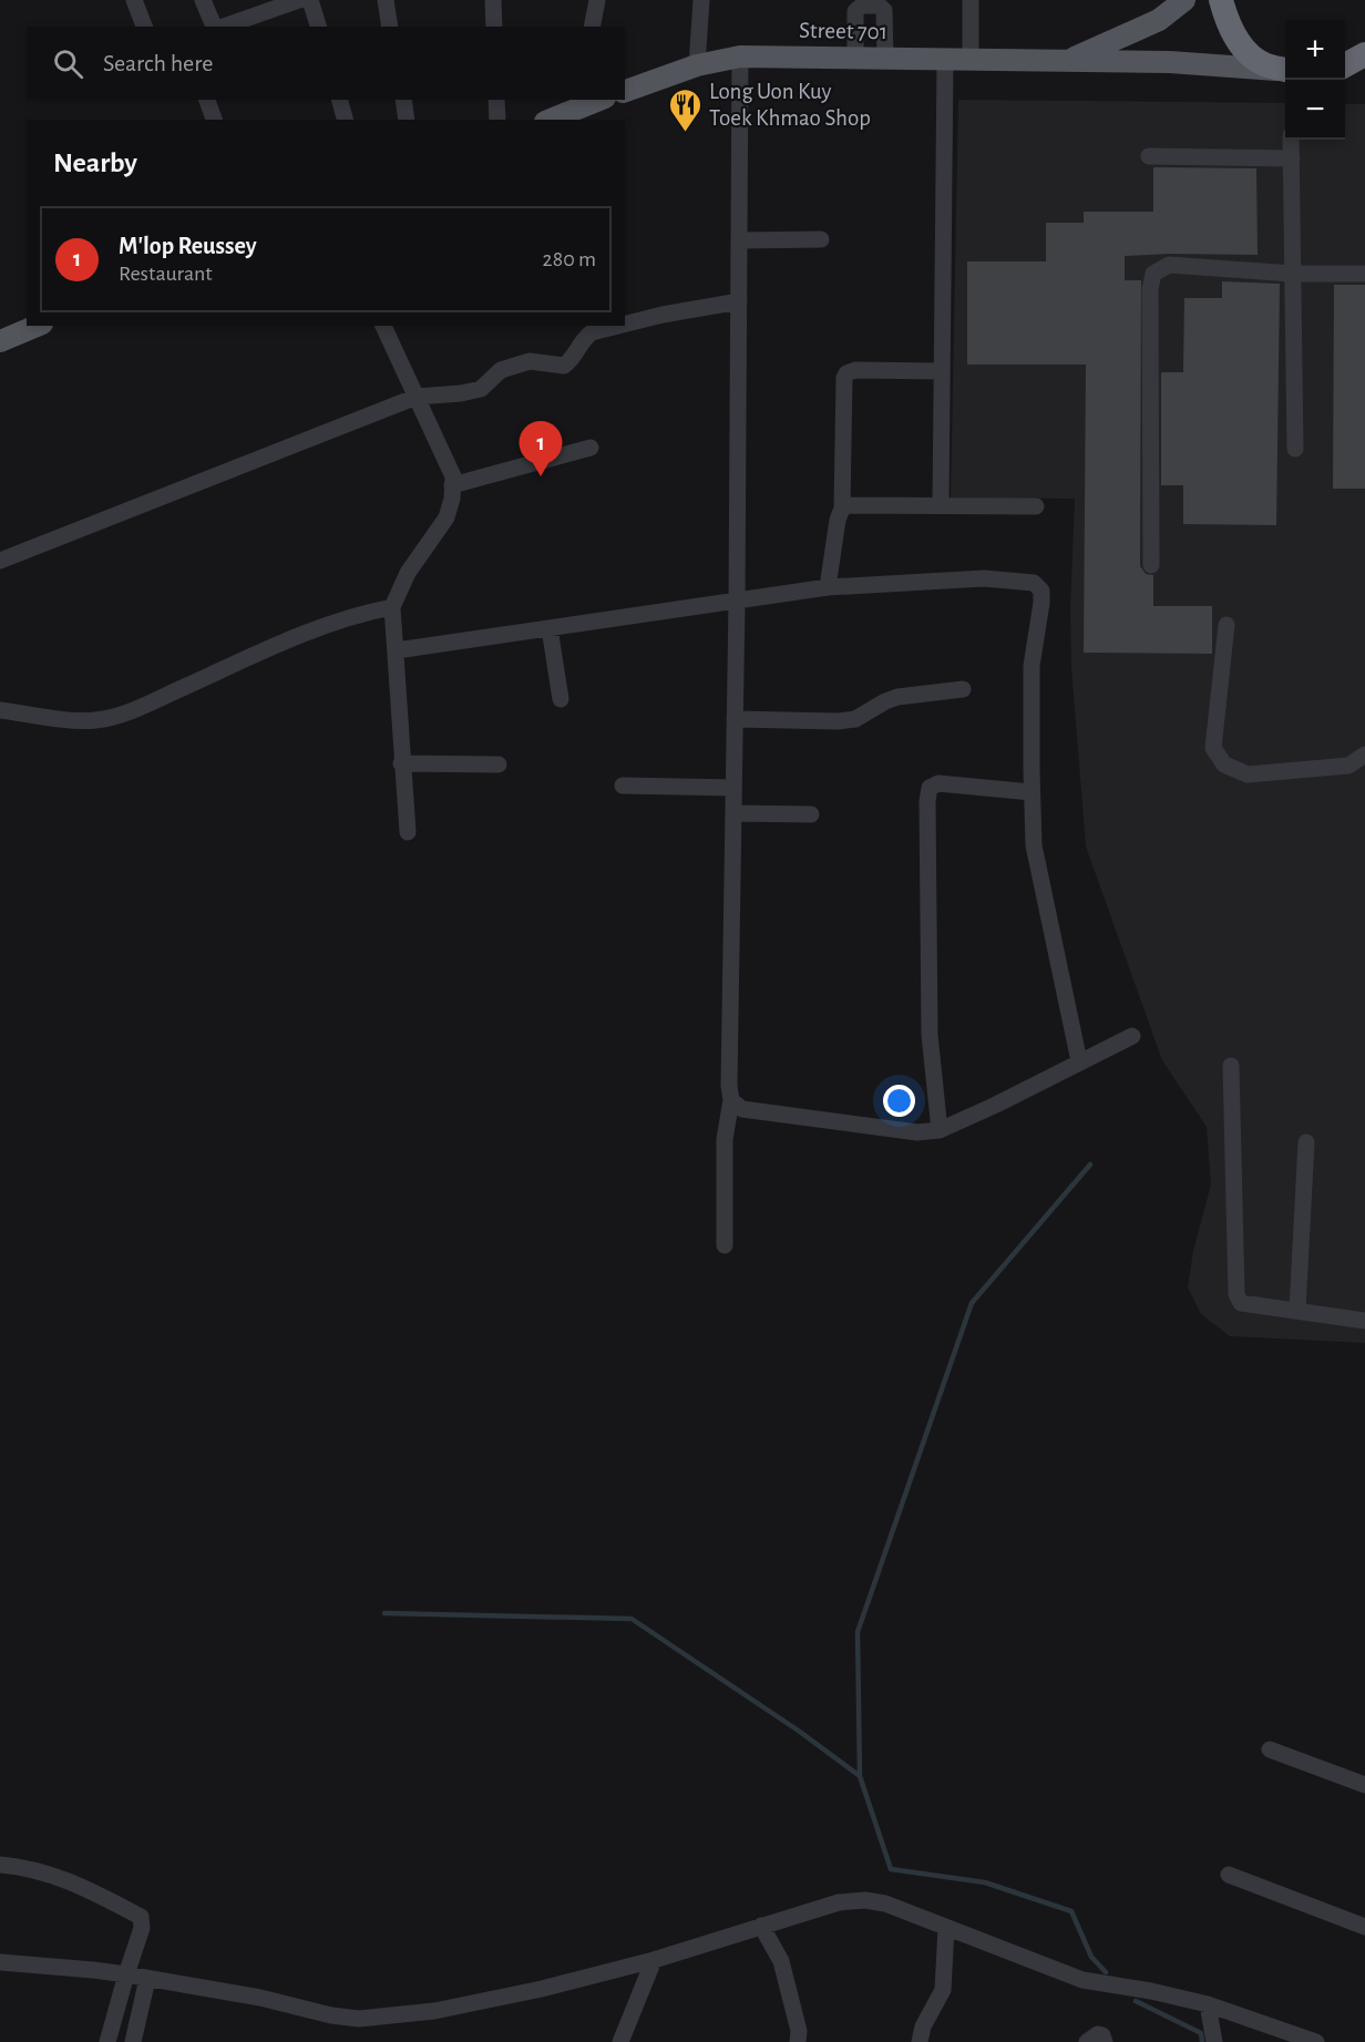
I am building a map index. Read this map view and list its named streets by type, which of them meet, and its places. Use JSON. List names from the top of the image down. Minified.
{"streets":{"main road":["Street 701"]},"places":{"restaurant":["Long Uon Kuy Toek Khmao Shop"]},"page":{"map_buttons":["+","−"],"search":"Search here","heading":"Nearby","list":[{"mark":"1","name":"M'lop Reussey","note":"Restaurant","value":"280 m"}],"pins":"1"}}
